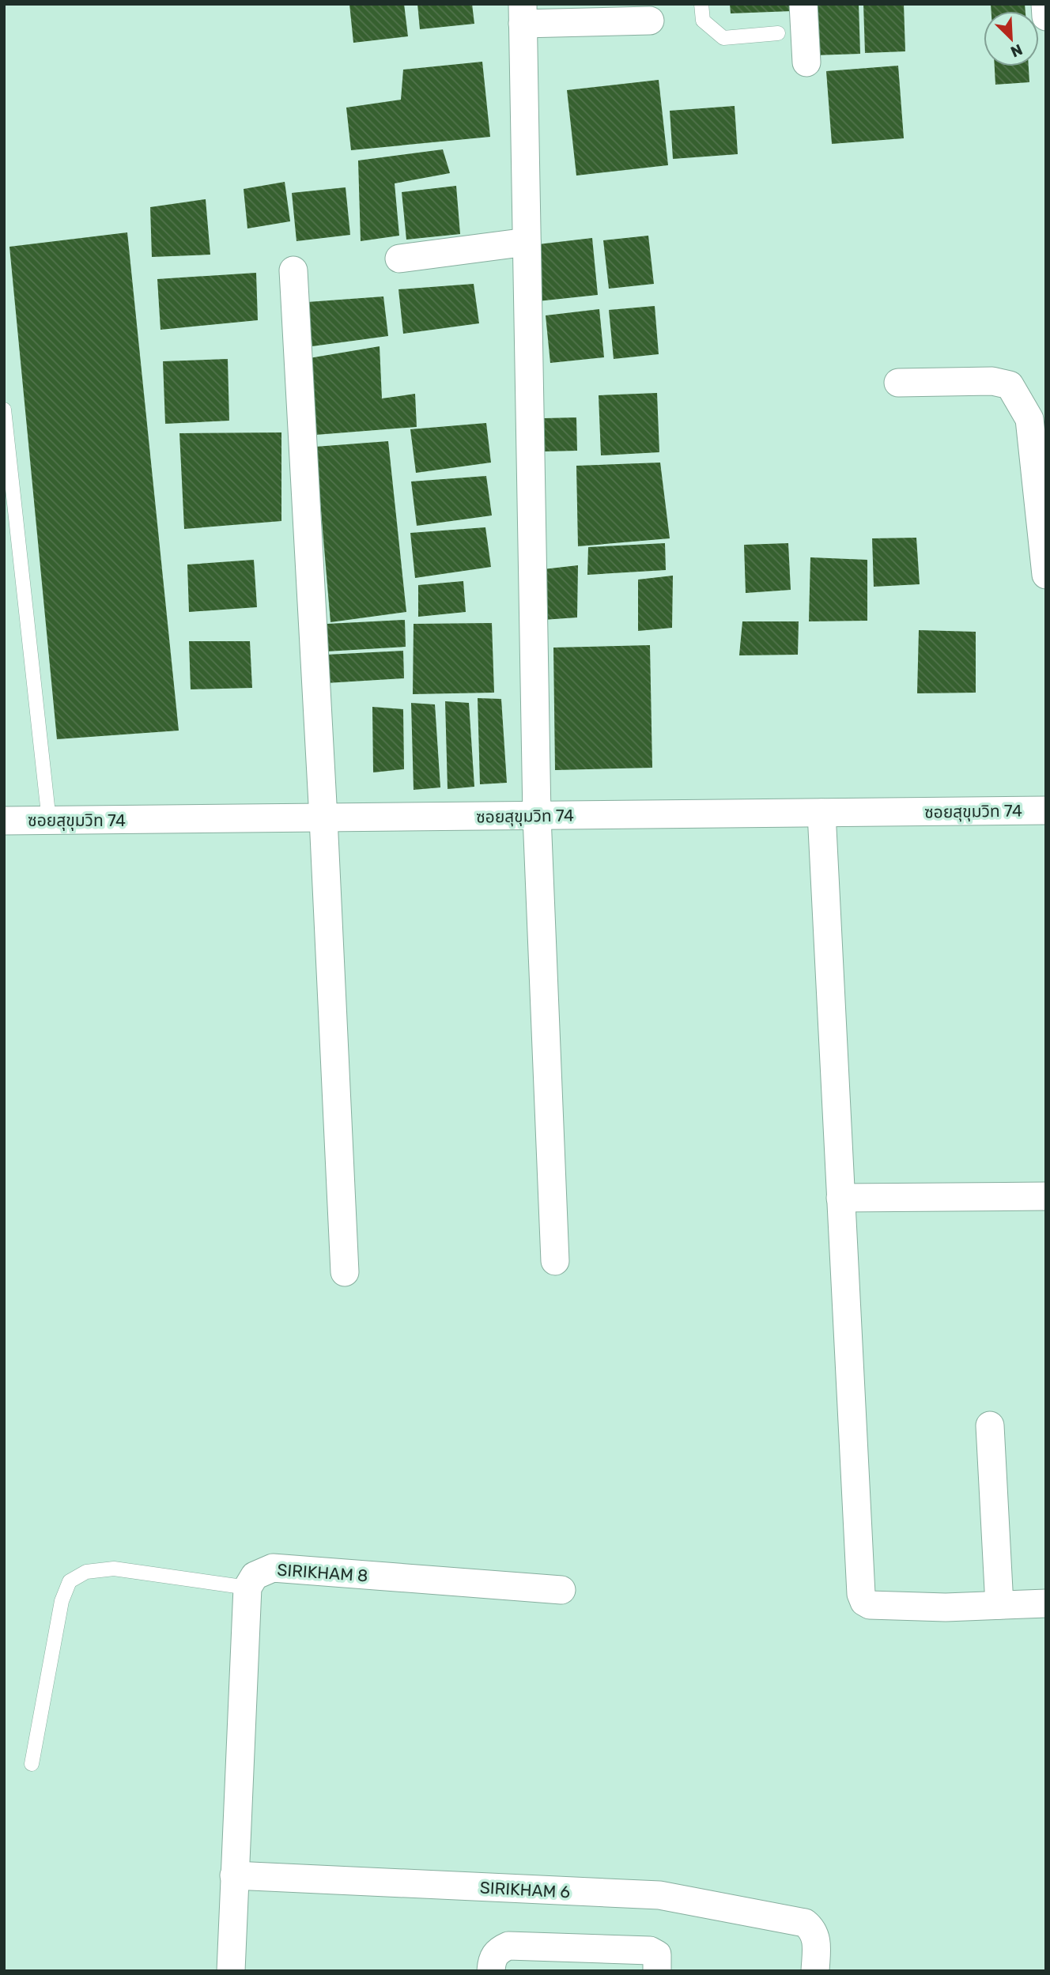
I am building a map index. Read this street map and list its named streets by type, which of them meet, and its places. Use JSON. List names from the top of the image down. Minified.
{"streets":{"street":["ซอยสุขุมวิท 74","SIRIKHAM 8","SIRIKHAM 6"]},"north":"bottom right"}
